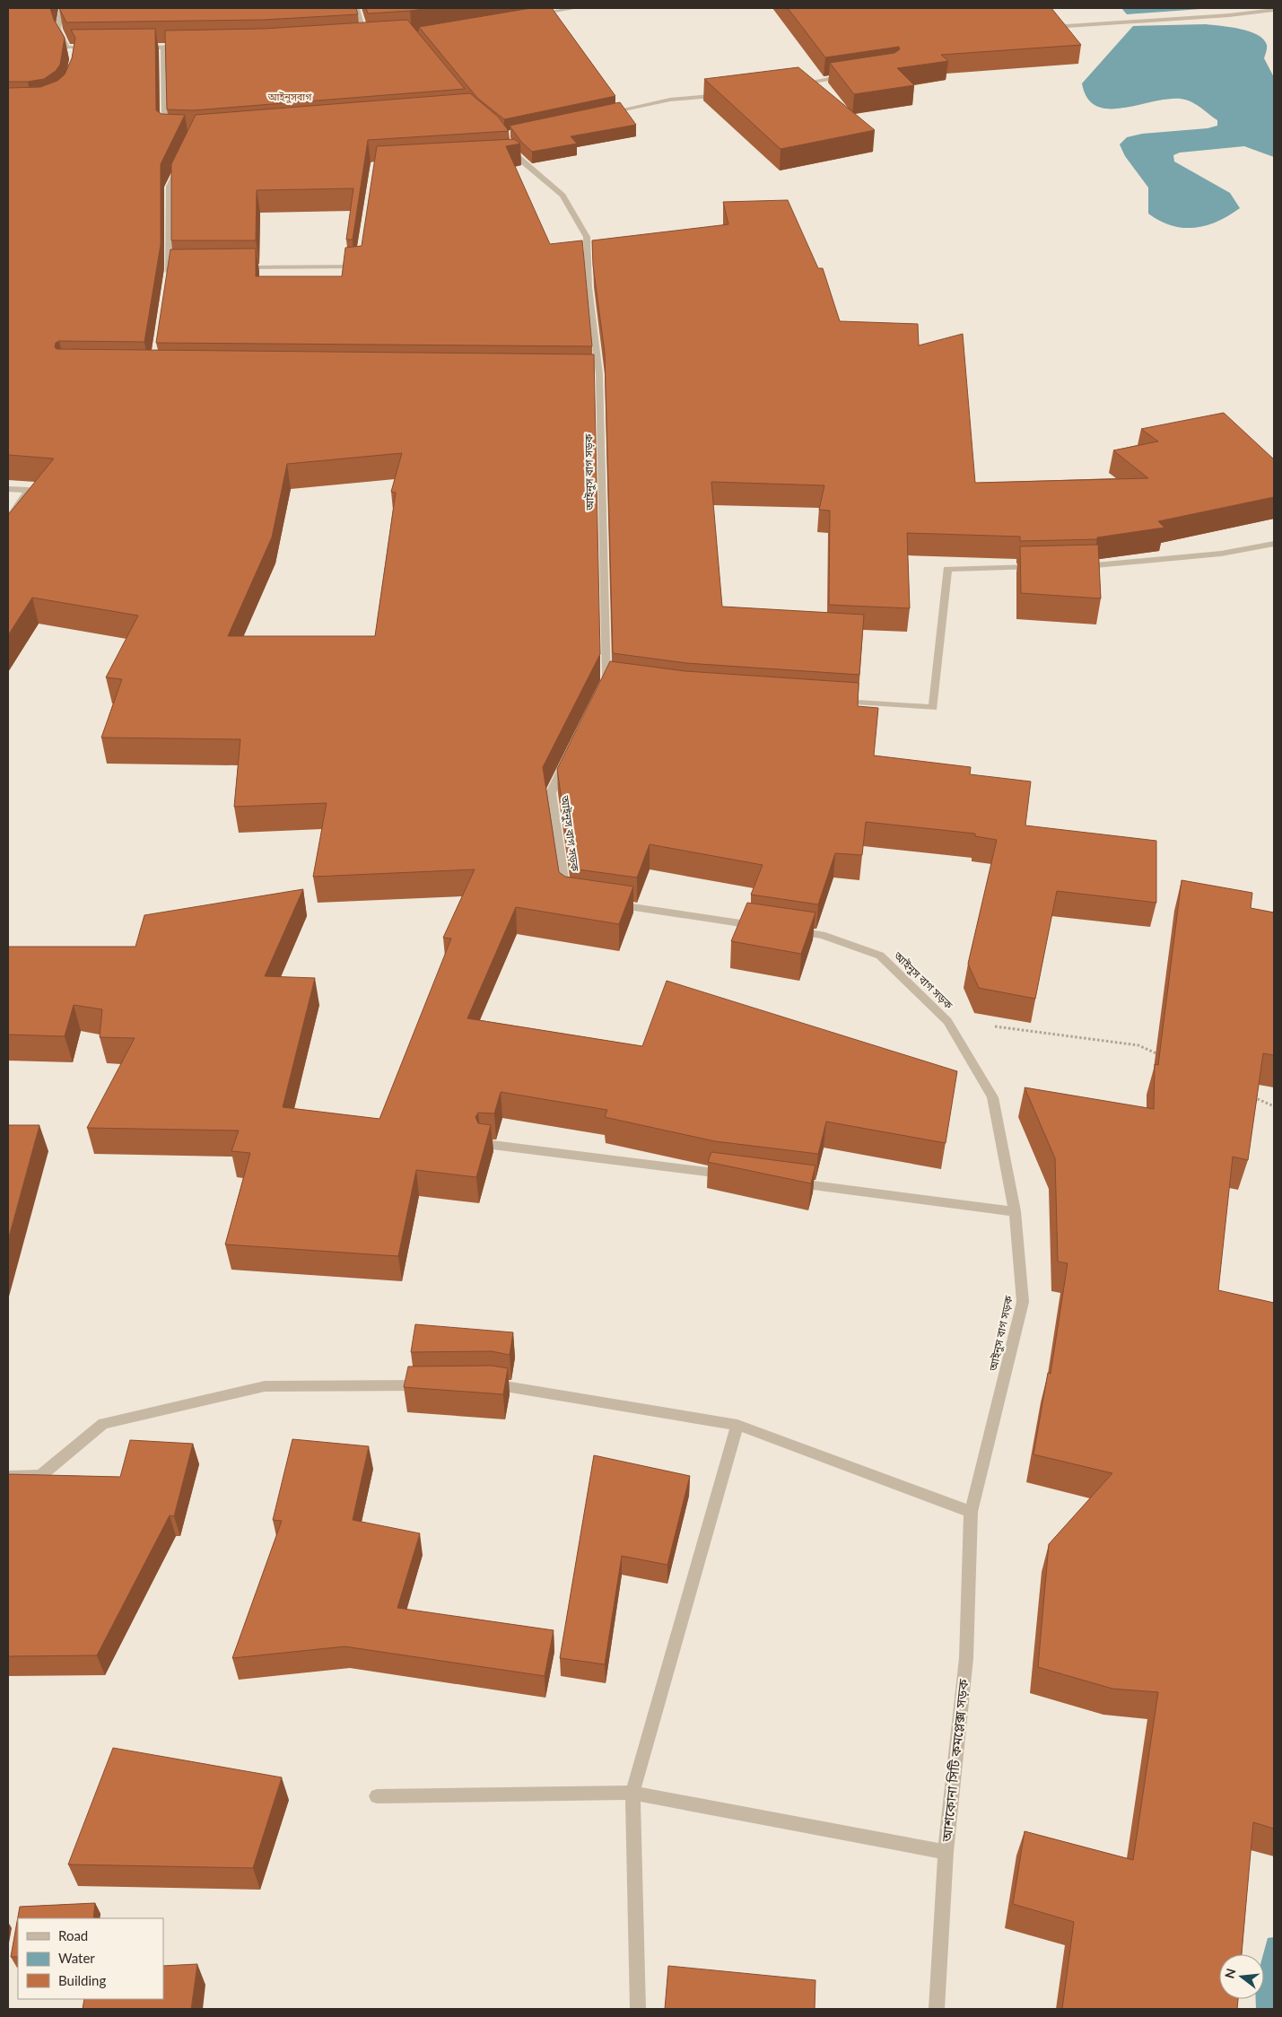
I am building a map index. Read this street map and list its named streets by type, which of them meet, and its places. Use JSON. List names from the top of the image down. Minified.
{"streets":{"street":["আইনুস বাগ সড়ক","আশকোনা সিটি কমপ্লেক্স সড়ক"]},"crossings":[["আইনুস বাগ সড়ক","আশকোনা সিটি কমপ্লেক্স সড়ক"]],"districts":["আইনুসবাগ"],"legend":["Road","Water","Building"],"north":"left"}
